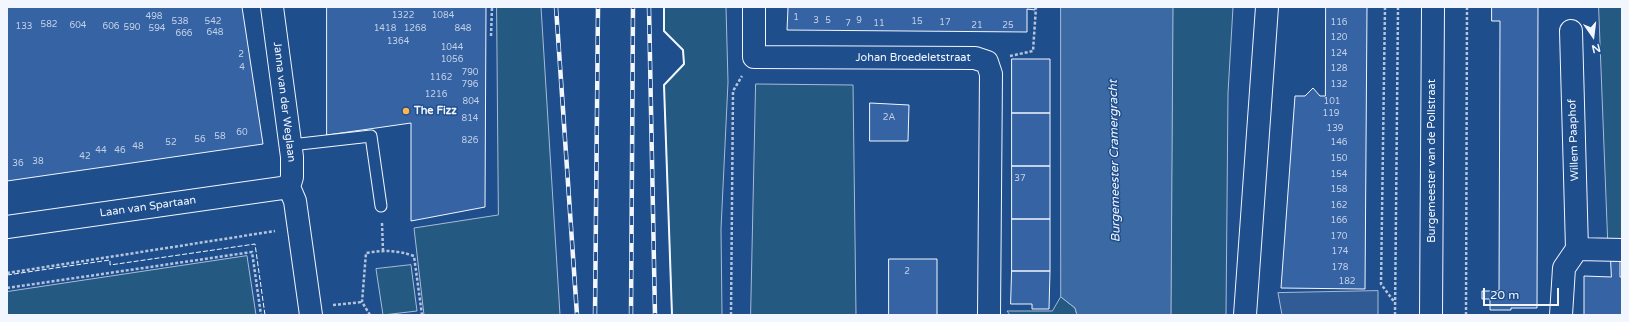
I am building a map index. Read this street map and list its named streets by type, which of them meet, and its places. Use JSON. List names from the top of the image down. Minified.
{"streets":{"street":["Johan Broedeletstraat","Janna van der Weglaan","Willem Paaphof","Burgemeester van de Pollstraat","Laan van Spartaan"]},"crossings":[["Janna van der Weglaan","Laan van Spartaan"]],"water":["Burgemeester Cramergracht"],"places":["The Fizz"],"house_numbers":["1322","1084","498","1","3","5","9","538","542","15","17","116","7","11","582","604","21","25","133","606","590","594","1418","1268","848","648","666","120","1364","1044","124","2","1056","4","128","790","1162","796","132","1216","804","101","119","2A","814","139","60","58","56","826","52","146","48","44","46","42","150","38","36","154","37","158","162","166","170","174","178","2","182"],"scale_bar":"20 m","north":"bottom"}
